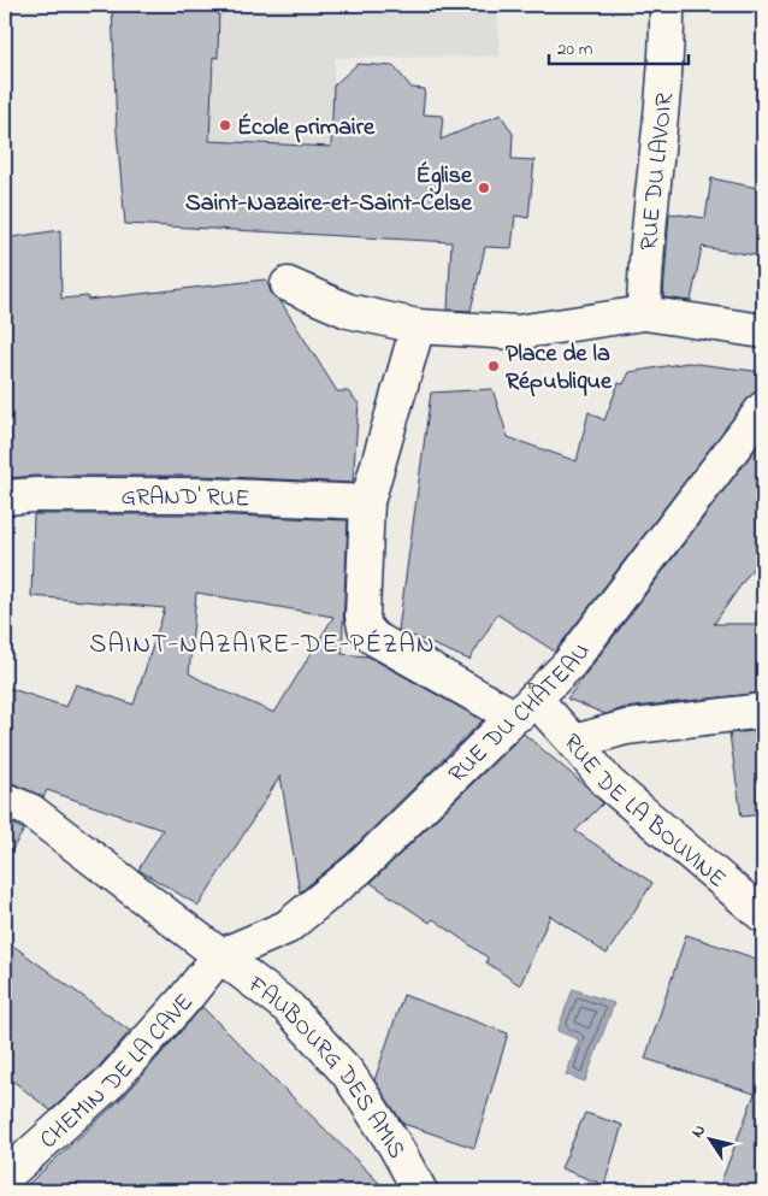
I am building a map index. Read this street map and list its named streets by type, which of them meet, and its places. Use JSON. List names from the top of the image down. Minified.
{"streets":{"street":["RUE DU LAVOIR","GRAND' RUE","RUE DU CHÂTEAU","RUE DE LA BOUVINE","CHEMIN DE LA CAVE","FAUBOURG DES AMIS"]},"crossings":[["GRAND' RUE","RUE DE LA BOUVINE"],["RUE DU CHÂTEAU","RUE DE LA BOUVINE"],["RUE DU CHÂTEAU","CHEMIN DE LA CAVE"],["RUE DU CHÂTEAU","FAUBOURG DES AMIS"],["CHEMIN DE LA CAVE","FAUBOURG DES AMIS"]],"districts":["SAINT-NAZAIRE-DE-PÉZAN"],"places":["École primaire","Église Saint-Nazaire-et-Saint-Celse","Place de la République"],"scale_bar":"20 m","north":"top left"}
